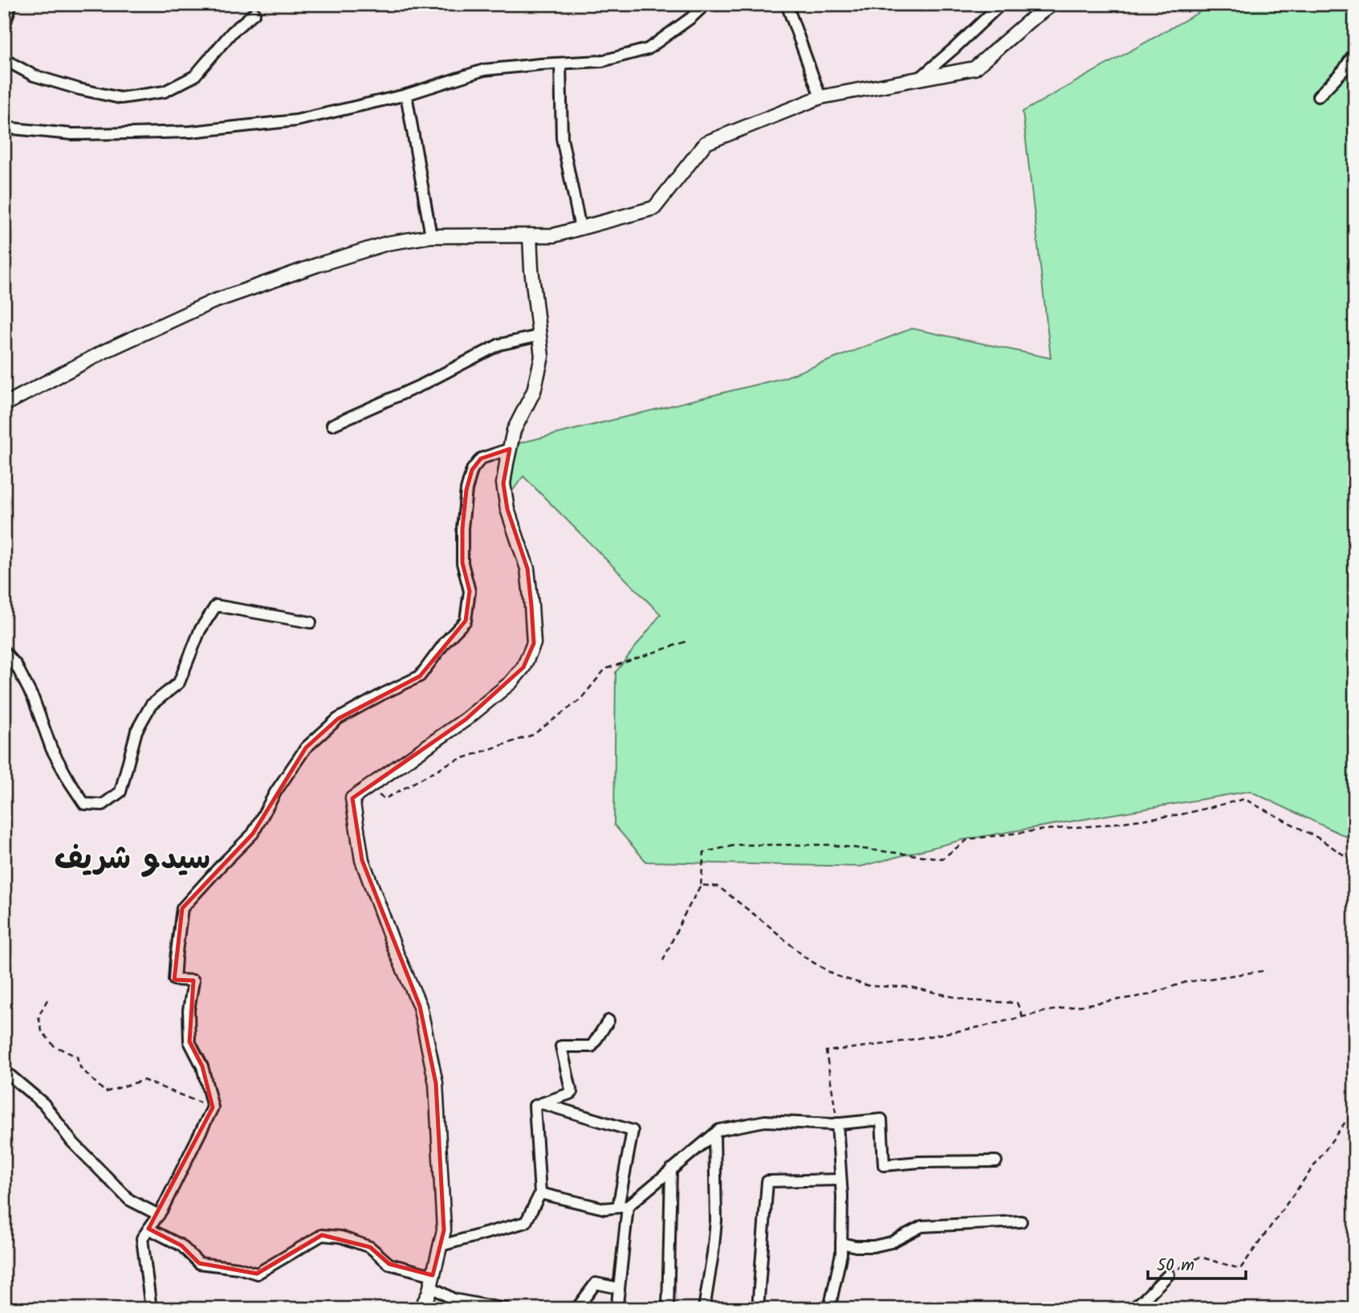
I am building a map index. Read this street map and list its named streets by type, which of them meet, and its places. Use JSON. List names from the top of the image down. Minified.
{"districts":["سيدو شريف"],"scale_bar":"50 m"}
